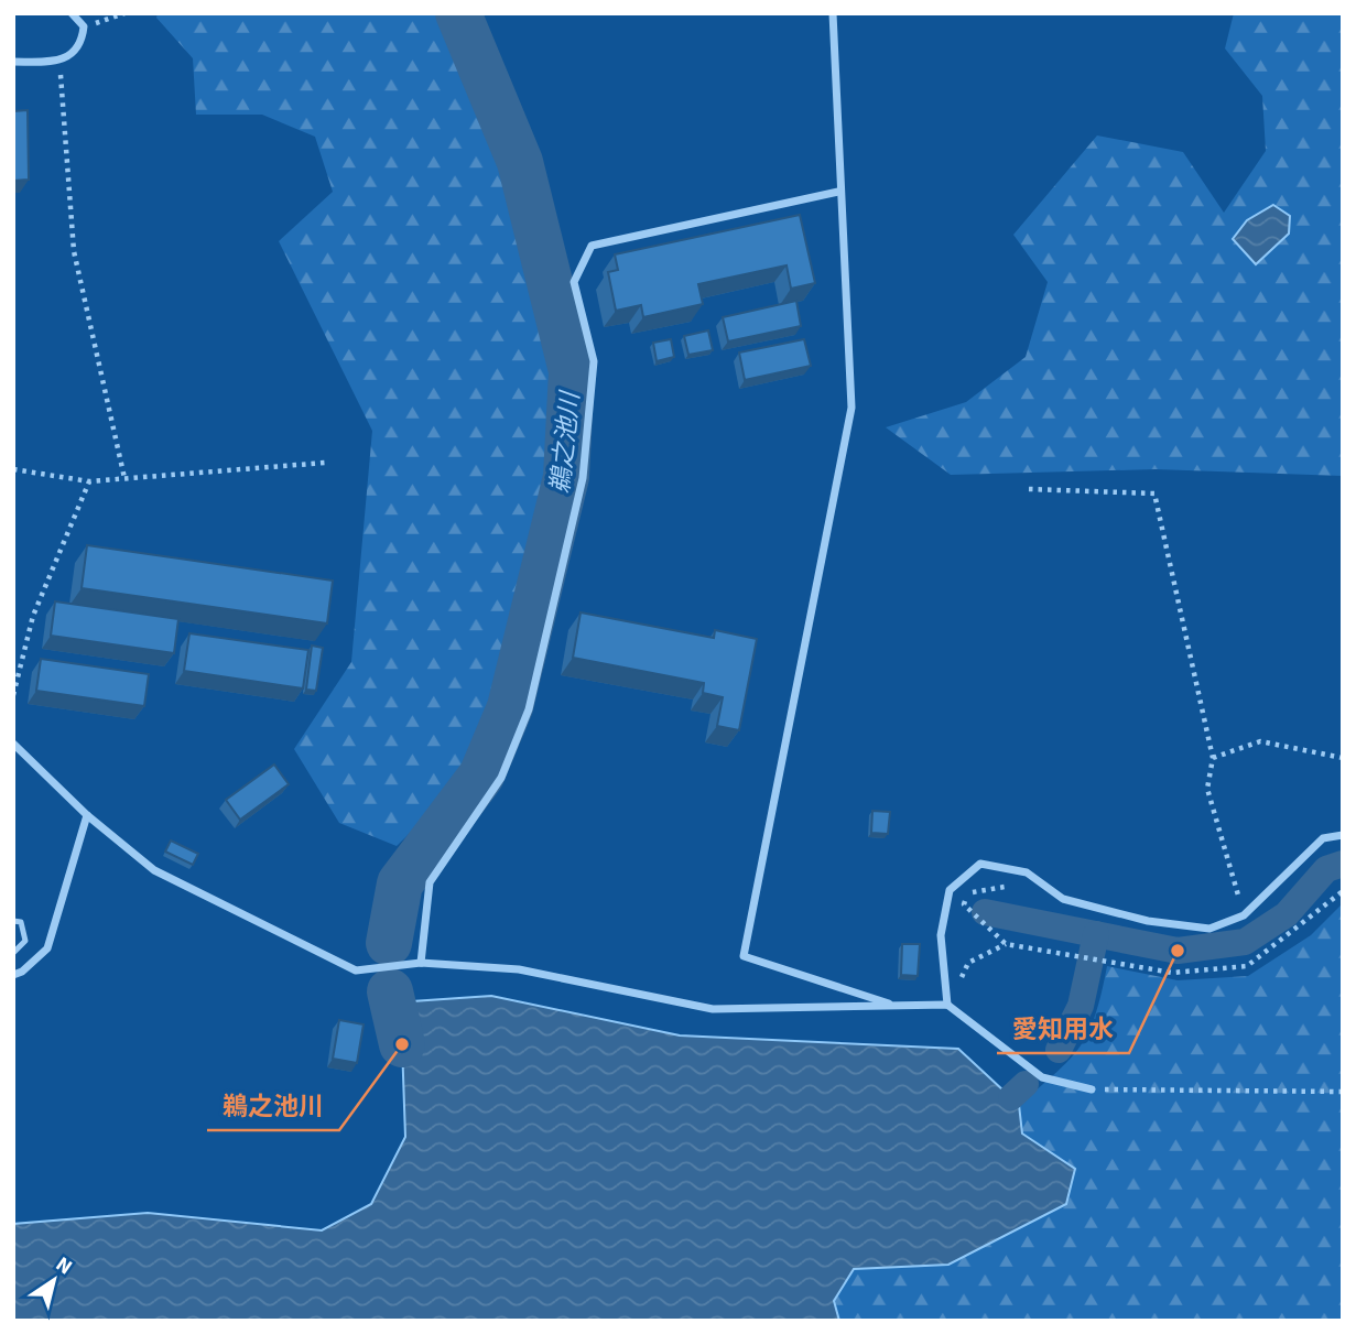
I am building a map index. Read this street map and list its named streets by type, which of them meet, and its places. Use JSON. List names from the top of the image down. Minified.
{"water":["鵜之池川"],"places":["愛知用水","鵜之池川"],"north":"top right"}
